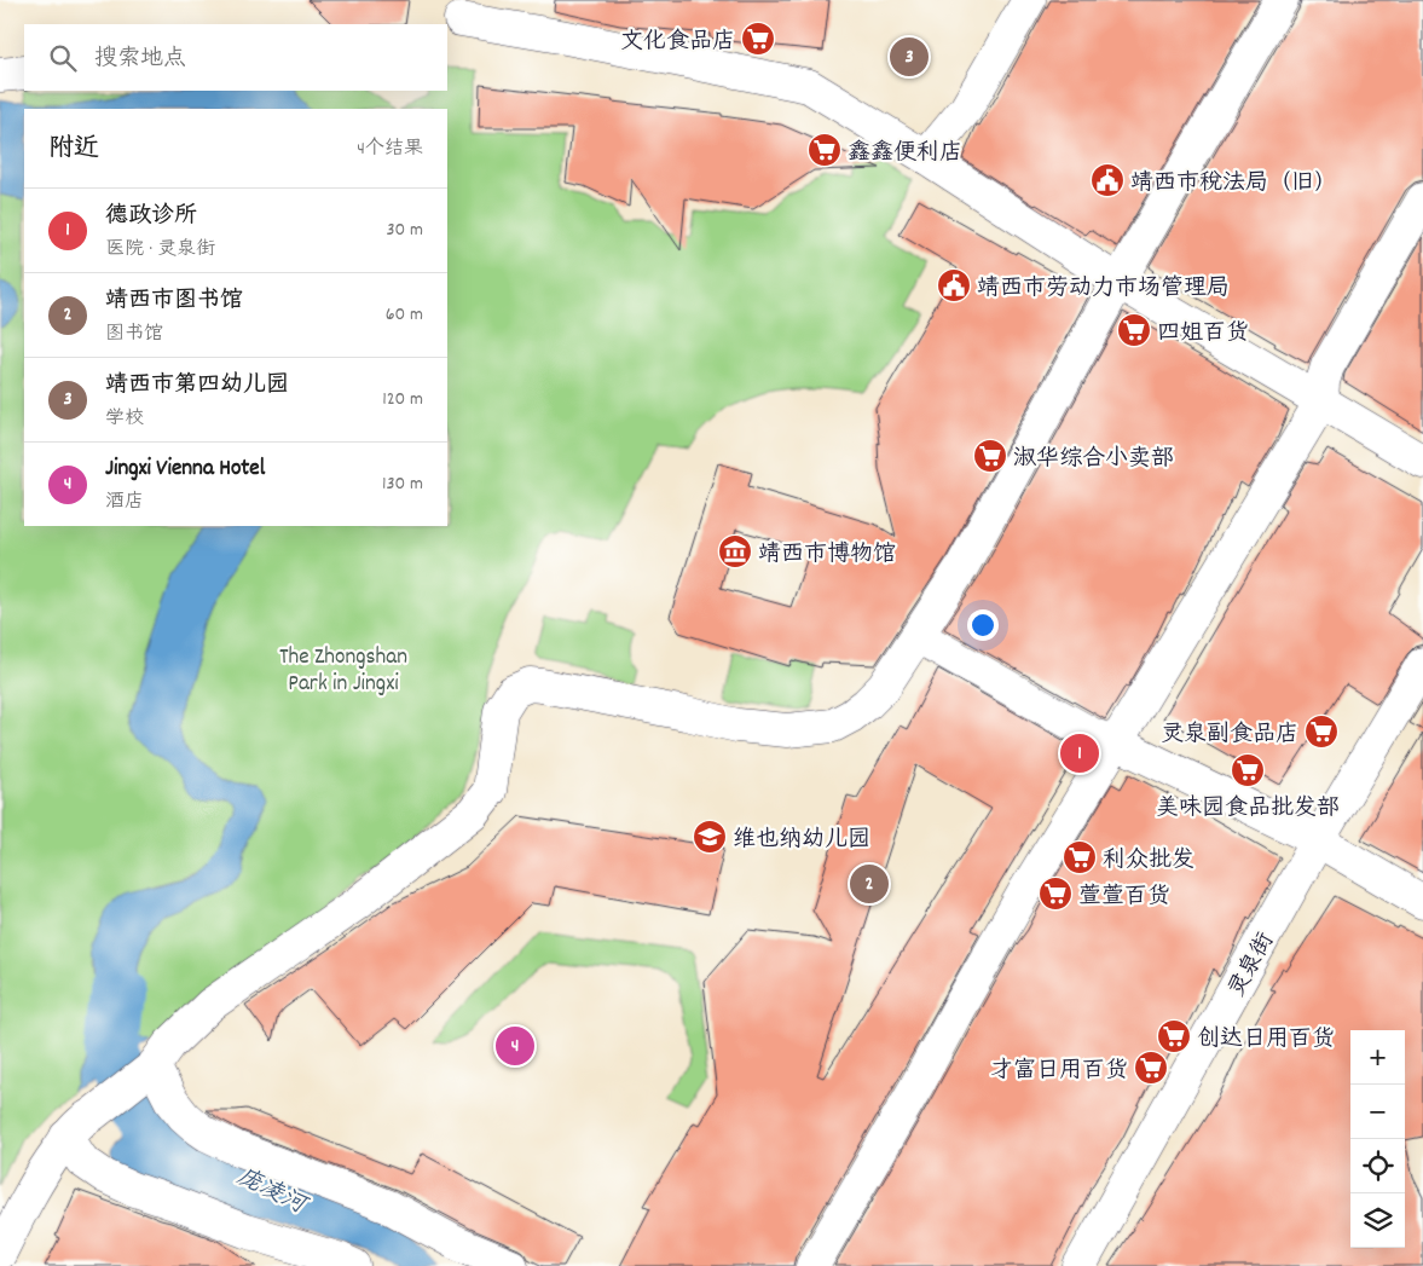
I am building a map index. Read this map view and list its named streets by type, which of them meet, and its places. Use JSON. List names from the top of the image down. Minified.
{"streets":{"street":["灵泉街"]},"water":["庞凌河"],"parks":["The Zhongshan Park in Jingxi"],"places":{"supermarket":["文化食品店","鑫鑫便利店","四姐百货","淑华综合小卖部","灵泉副食品店","美味园食品批发部","利众批发","萱萱百货","创达日用百货","才富日用百货"],"public building":["靖西市税法局（旧）","靖西市劳动力市场管理局"],"museum":["靖西市博物馆"],"school or university":["维也纳幼儿园"]},"page":{"search":"搜索地点","pins":["3","1","2","4"],"heading":["附近","4个结果"],"list":[{"mark":"1","name":"德政诊所","note":"医院 · 灵泉街","value":"30 m"},{"mark":"2","name":"靖西市图书馆","note":"图书馆","value":"60 m"},{"mark":"3","name":"靖西市第四幼儿园","note":"学校","value":"120 m"},{"mark":"4","name":"Jingxi Vienna Hotel","note":"酒店","value":"130 m"}],"map_buttons":["+","−"]}}
